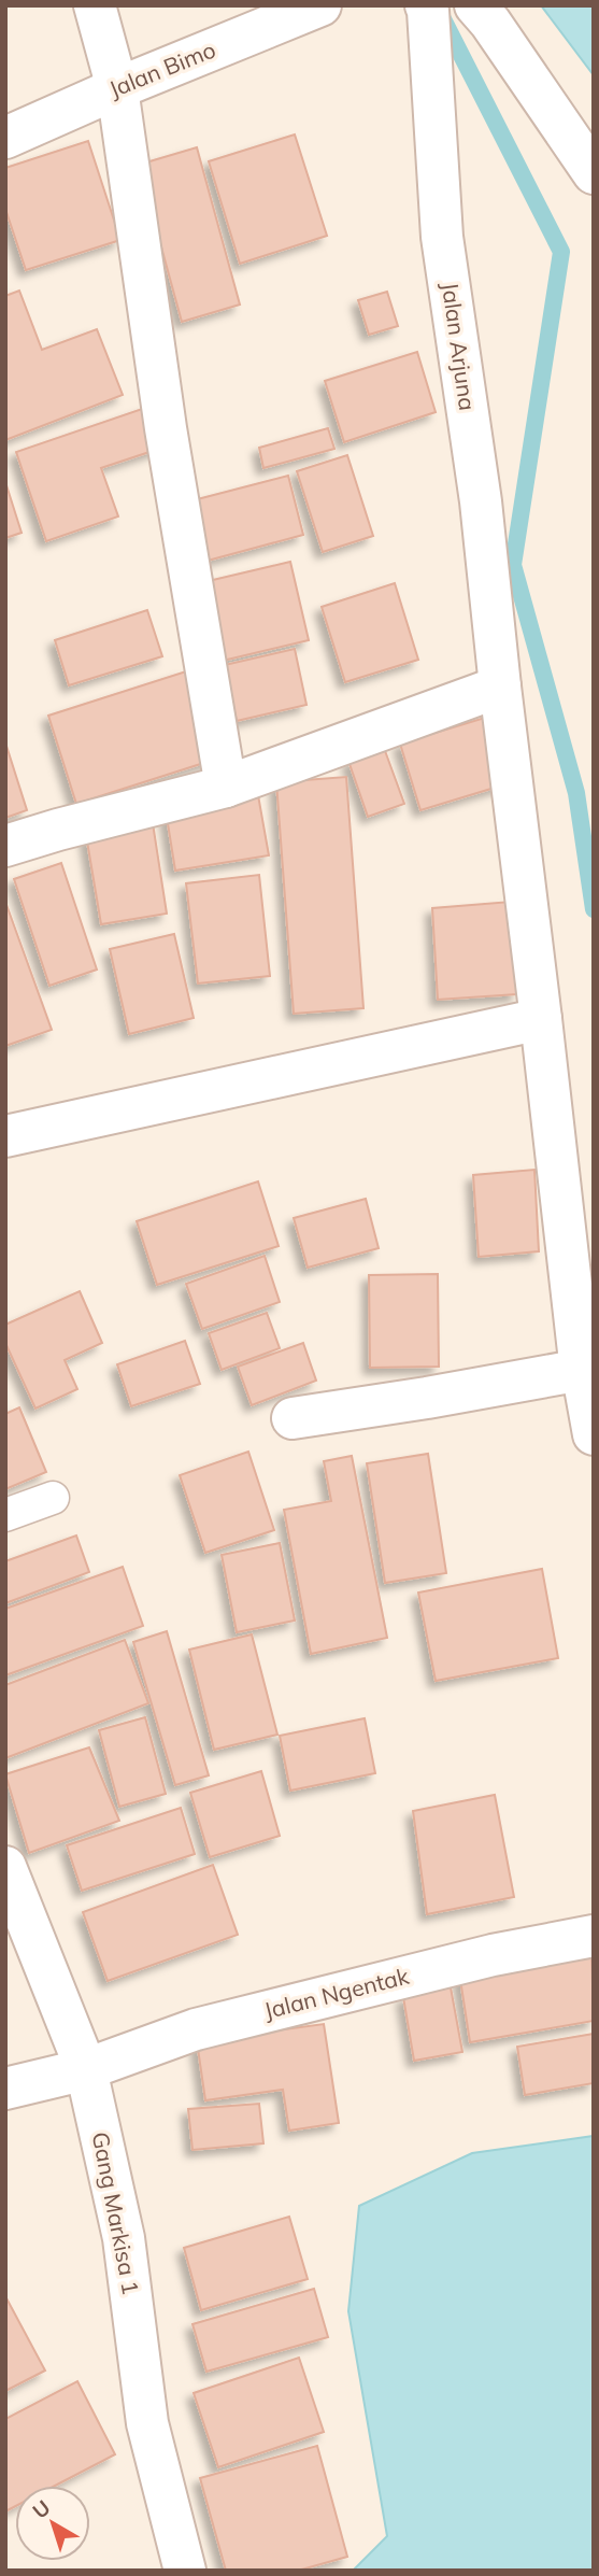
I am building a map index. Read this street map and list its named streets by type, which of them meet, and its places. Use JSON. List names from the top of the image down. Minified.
{"streets":{"street":["Jalan Bimo","Jalan Arjuna","Jalan Ngentak","Gang Markisa 1"]},"crossings":[["Jalan Ngentak","Gang Markisa 1"]],"north":"top left"}
